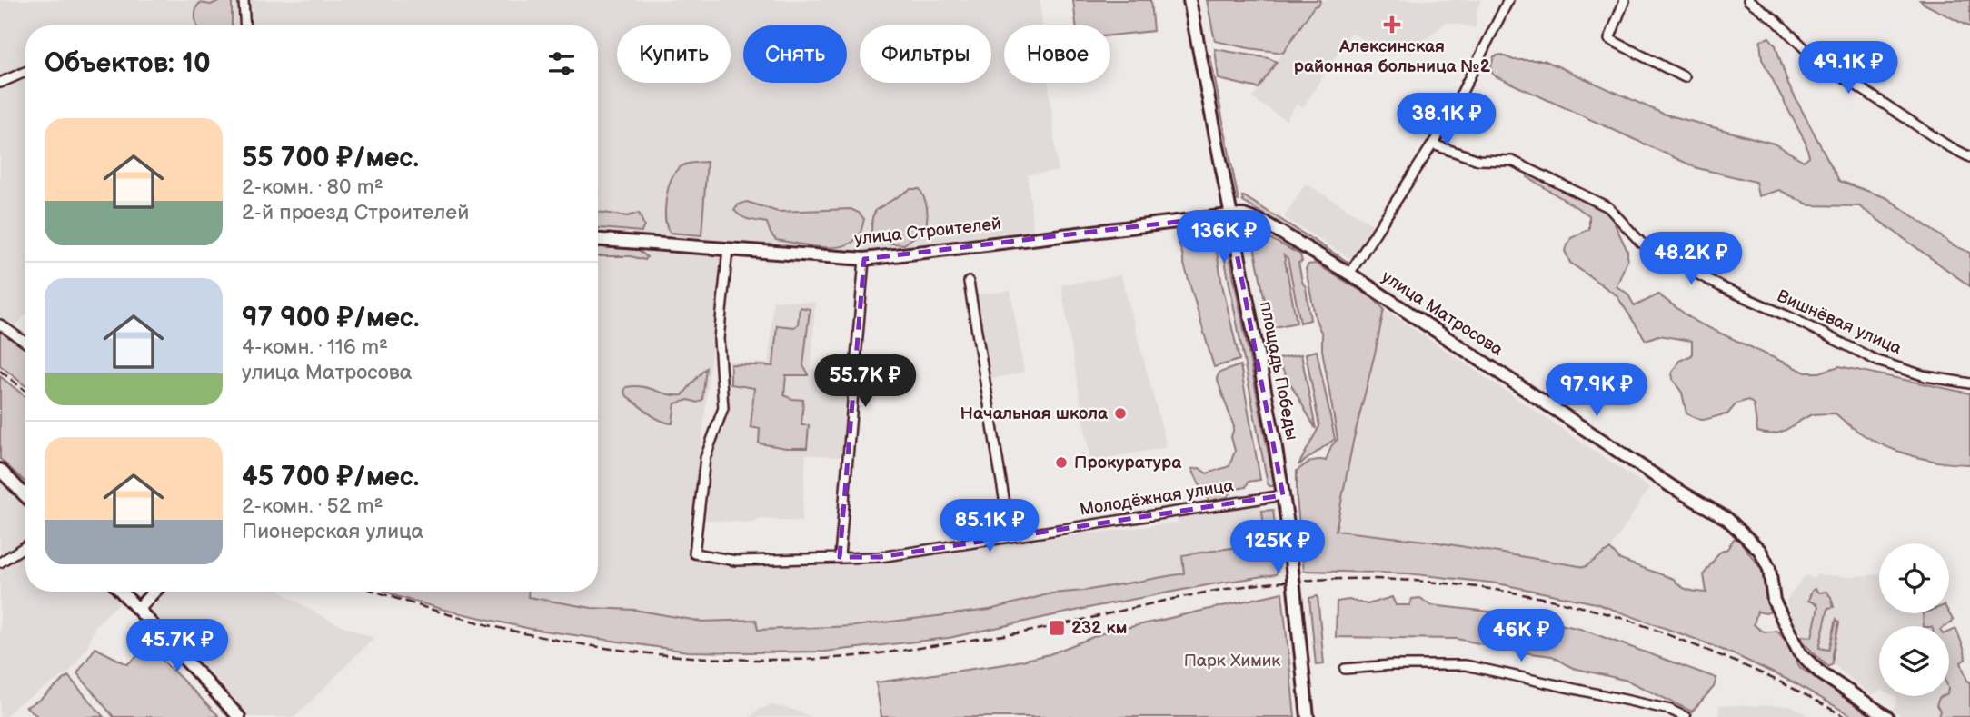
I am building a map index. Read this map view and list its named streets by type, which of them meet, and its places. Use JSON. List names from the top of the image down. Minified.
{"streets":{"main road":["улица Строителей","улица Матросова","площадь Победы"],"street":["Вишнёвая улица","Молодёжная улица"]},"crossings":[["улица Строителей","улица Матросова"],["улица Строителей","площадь Победы"],["улица Строителей","Молодёжная улица"],["улица Матросова","площадь Победы"],["площадь Победы","Молодёжная улица"]],"parks":["Парк Химик"],"places":{"health":["Алексинская районная больница №2"],"other":["Начальная школа","Прокуратура"],"transit":["232 км"]},"page":{"chip":["Купить","Снять","Фильтры","Новое"],"heading":"Объектов: 10","price":["49.1K ₽","38.1K ₽","136K ₽","48.2K ₽","55.7K ₽","97.9K ₽","85.1K ₽","125K ₽","46K ₽","45.7K ₽"],"list":[{"name":"55 700 ₽/мес.","note":"2-комн. · 80 m² · 2-й проезд Строителей"},{"name":"97 900 ₽/мес.","note":"4-комн. · 116 m² · улица Матросова"},{"name":"45 700 ₽/мес.","note":"2-комн. · 52 m² · Пионерская улица"}]}}
